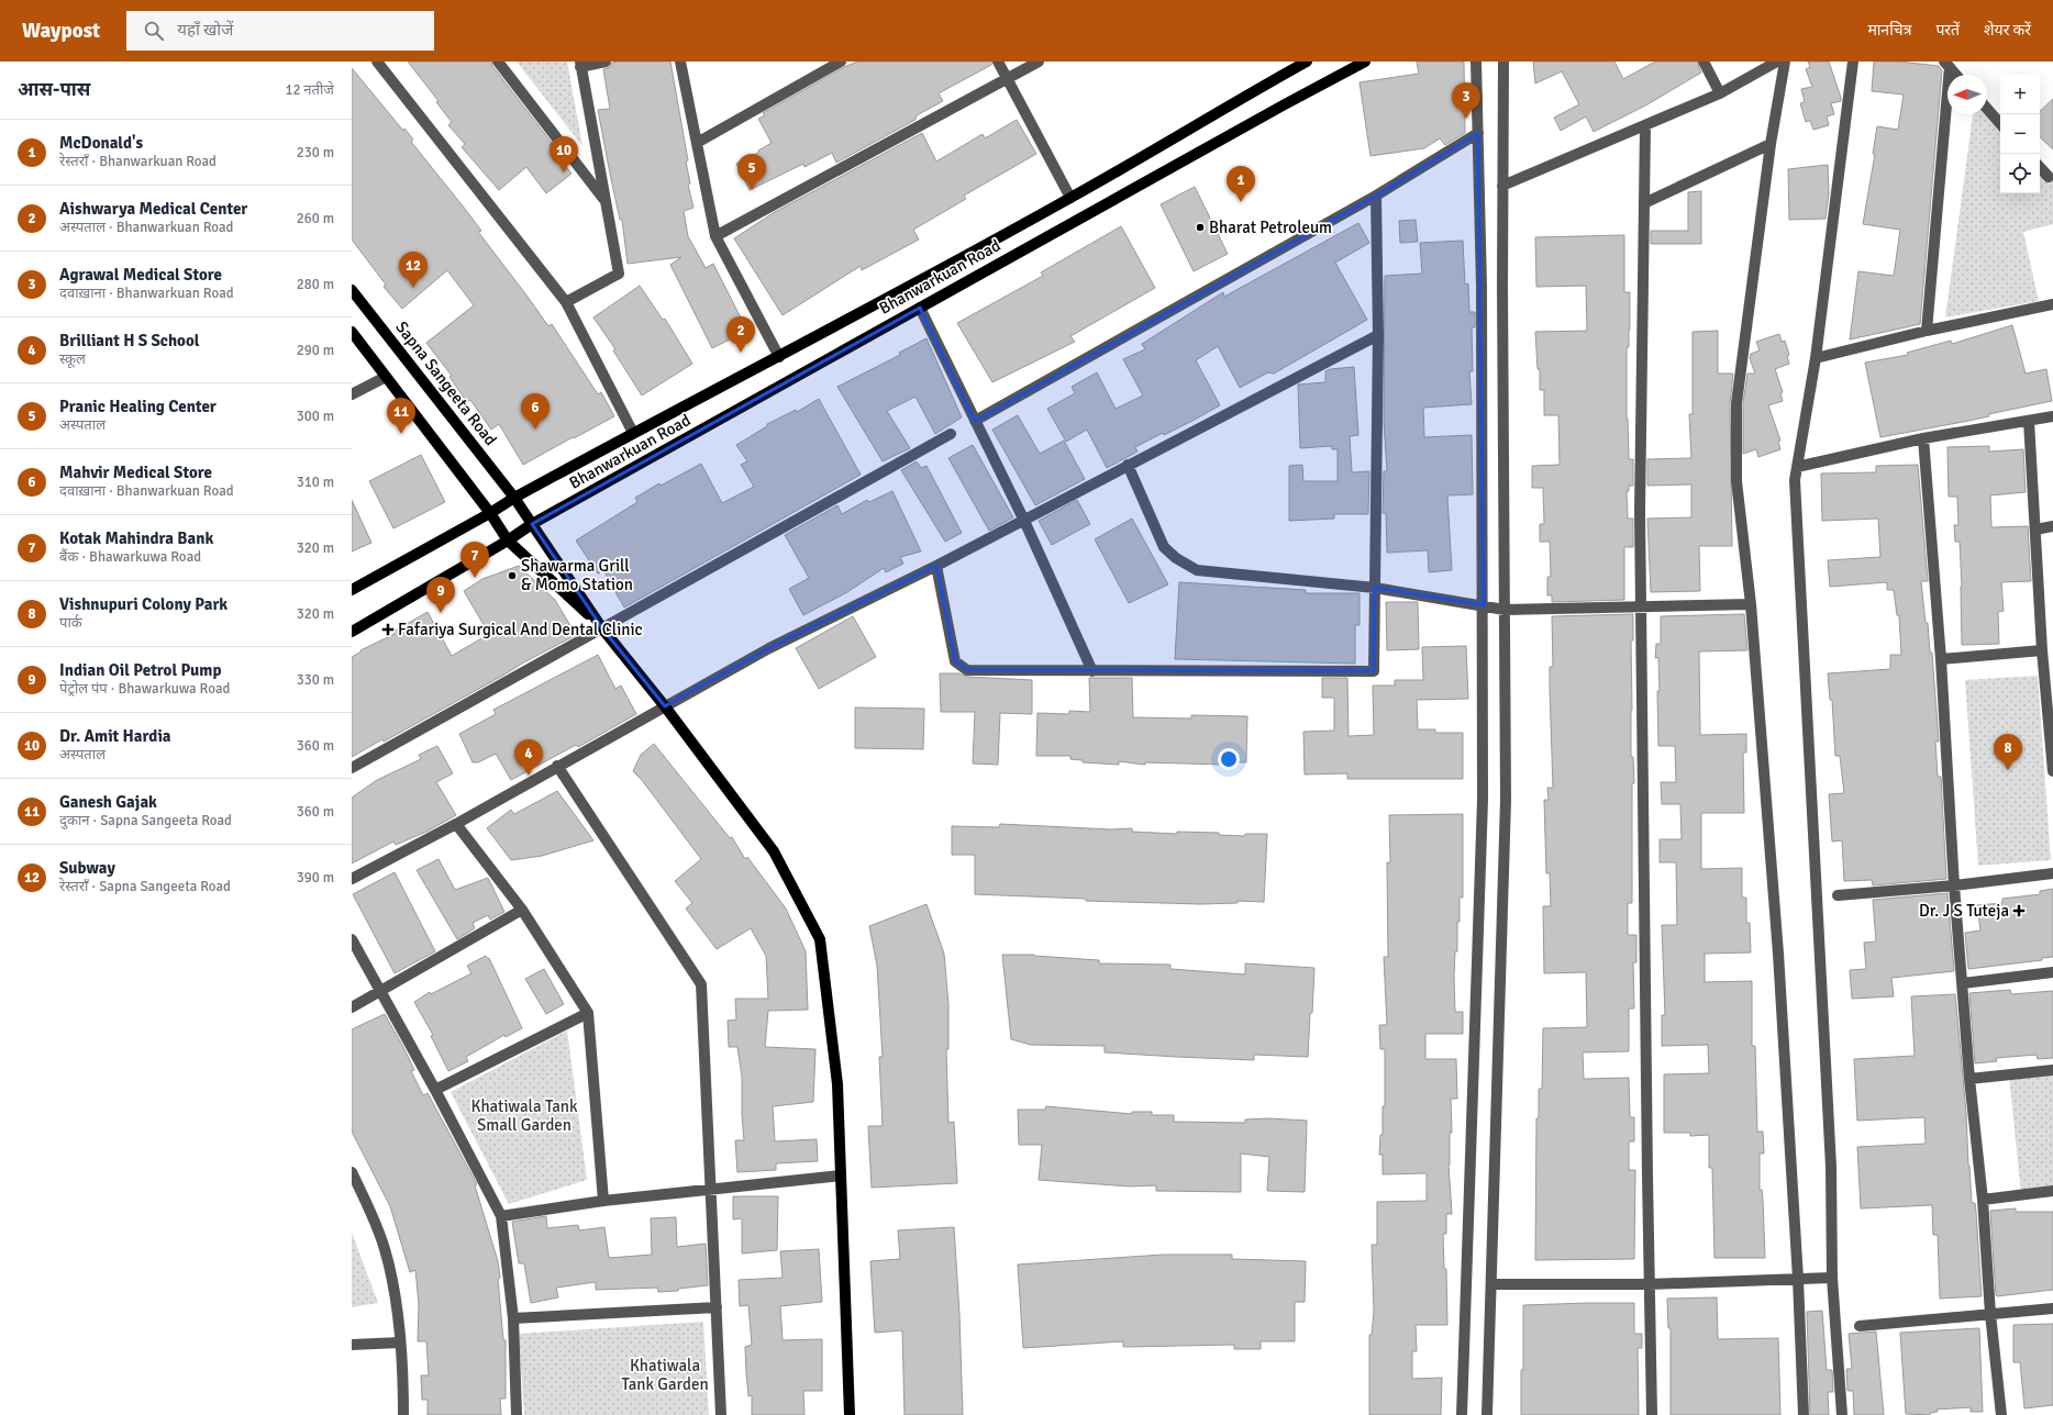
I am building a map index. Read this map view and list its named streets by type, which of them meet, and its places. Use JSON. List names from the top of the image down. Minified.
{"streets":{"main road":["Bhanwarkuan Road","Sapna Sangeeta Road"]},"crossings":[["Bhanwarkuan Road","Sapna Sangeeta Road"]],"parks":["Khatiwala Tank Small Garden","Khatiwala Tank Garden"],"places":{"other":["Bharat Petroleum","Shawarma Grill & Momo Station"],"health":["Fafariya Surgical And Dental Clinic","Dr. J S Tuteja"]},"north":"left","page":{"header":"Waypost","search":"यहाँ खोजें","nav":["मानचित्र","परतें","शेयर करें"],"heading":["आस-पास","12 नतीजे"],"map_buttons":["+","−"],"pins":["3","10","5","1","12","2","6","11","7","9","8","4"],"list":[{"mark":"1","name":"McDonald's","note":"रेस्तराँ · Bhanwarkuan Road","value":"230 m"},{"mark":"2","name":"Aishwarya Medical Center","note":"अस्पताल · Bhanwarkuan Road","value":"260 m"},{"mark":"3","name":"Agrawal Medical Store","note":"दवाख़ाना · Bhanwarkuan Road","value":"280 m"},{"mark":"4","name":"Brilliant H S School","note":"स्कूल","value":"290 m"},{"mark":"5","name":"Pranic Healing Center","note":"अस्पताल","value":"300 m"},{"mark":"6","name":"Mahvir Medical Store","note":"दवाख़ाना · Bhanwarkuan Road","value":"310 m"},{"mark":"7","name":"Kotak Mahindra Bank","note":"बैंक · Bhawarkuwa Road","value":"320 m"},{"mark":"8","name":"Vishnupuri Colony Park","note":"पार्क","value":"320 m"},{"mark":"9","name":"Indian Oil Petrol Pump","note":"पेट्रोल पंप · Bhawarkuwa Road","value":"330 m"},{"mark":"10","name":"Dr. Amit Hardia","note":"अस्पताल","value":"360 m"},{"mark":"11","name":"Ganesh Gajak","note":"दुकान · Sapna Sangeeta Road","value":"360 m"},{"mark":"12","name":"Subway","note":"रेस्तराँ · Sapna Sangeeta Road","value":"390 m"}]}}
